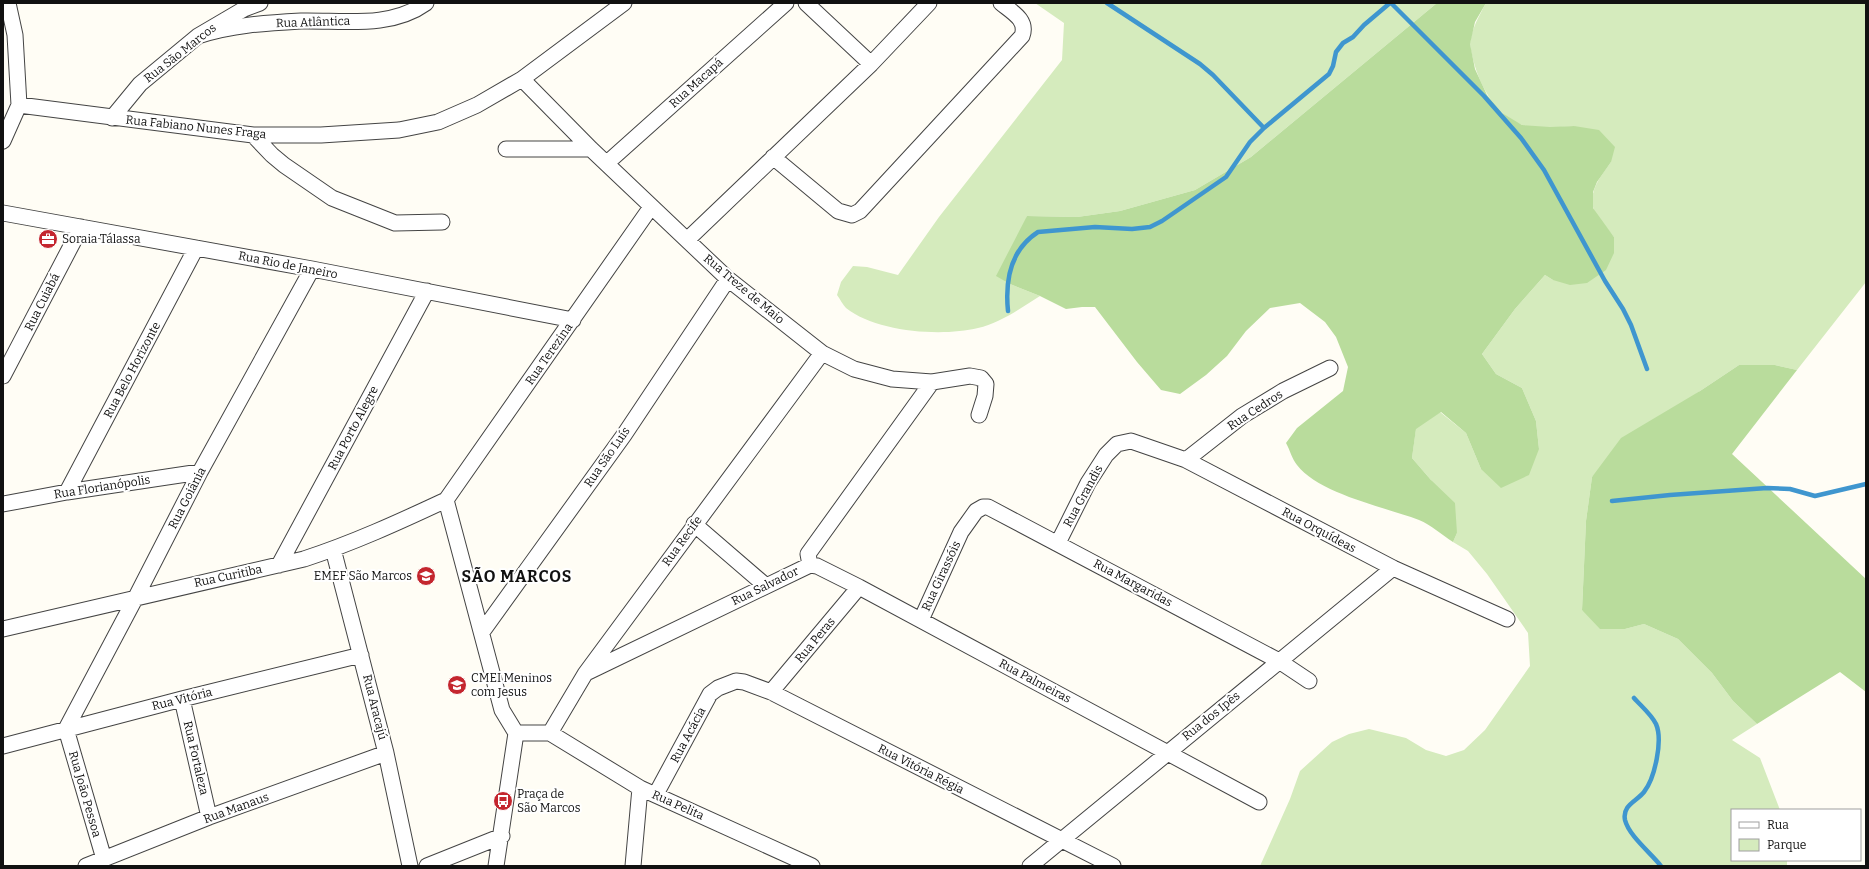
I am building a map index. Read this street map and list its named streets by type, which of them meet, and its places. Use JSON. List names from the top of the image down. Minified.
{"streets":{"street":["Rua Atlântica","Rua São Marcos","Rua Macapá","Rua Fabiano Nunes Fraga","Rua Rio de Janeiro","Rua Treze de Maio","Rua Cuiabá","Rua Terezina","Rua Belo Horizonte","Rua Cedros","Rua Porto Alegre","Rua São Luís","Rua Florianópolis","Rua Grandis","Rua Goiânia","Rua Orquídeas","Rua Recife","Rua Curitiba","Rua Girassóis","Rua Margaridas","Rua Salvador","Rua Peras","Rua Palmeiras","Rua Vitória","Rua Aracajú","Rua dos Ipês","Rua Acácia","Rua Fortaleza","Rua Vitória Régia","Rua João Pessoa","Rua Pelita","Rua Manaus"]},"crossings":[["Rua Atlântica","Rua São Marcos"],["Rua São Marcos","Rua Fabiano Nunes Fraga"],["Rua Macapá","Rua Treze de Maio"],["Rua Fabiano Nunes Fraga","Rua Treze de Maio"],["Rua Rio de Janeiro","Rua Cuiabá"],["Rua Rio de Janeiro","Rua Terezina"],["Rua Rio de Janeiro","Rua Belo Horizonte"],["Rua Rio de Janeiro","Rua Porto Alegre"],["Rua Rio de Janeiro","Rua Goiânia"],["Rua Treze de Maio","Rua Terezina"],["Rua Treze de Maio","Rua São Luís"],["Rua Treze de Maio","Rua Recife"],["Rua Treze de Maio","Rua Salvador"],["Rua Terezina","Rua Curitiba"],["Rua Belo Horizonte","Rua Florianópolis"],["Rua Cedros","Rua Orquídeas"],["Rua Porto Alegre","Rua Curitiba"],["Rua Florianópolis","Rua Goiânia"],["Rua Grandis","Rua Orquídeas"],["Rua Grandis","Rua Margaridas"],["Rua Goiânia","Rua Curitiba"],["Rua Goiânia","Rua Vitória"],["Rua Goiânia","Rua João Pessoa"],["Rua Orquídeas","Rua dos Ipês"],["Rua Recife","Rua Salvador"],["Rua Recife","Rua Pelita"],["Rua Curitiba","Rua Aracajú"],["Rua Girassóis","Rua Margaridas"],["Rua Girassóis","Rua Palmeiras"],["Rua Margaridas","Rua dos Ipês"],["Rua Salvador","Rua Palmeiras"],["Rua Peras","Rua Palmeiras"],["Rua Peras","Rua Vitória Régia"],["Rua Palmeiras","Rua dos Ipês"],["Rua Vitória","Rua Aracajú"],["Rua Vitória","Rua Fortaleza"],["Rua Vitória","Rua João Pessoa"],["Rua Aracajú","Rua Manaus"],["Rua dos Ipês","Rua Vitória Régia"],["Rua Acácia","Rua Vitória Régia"],["Rua Acácia","Rua Pelita"],["Rua Fortaleza","Rua Manaus"],["Rua João Pessoa","Rua Manaus"]],"districts":["SÃO MARCOS"],"places":{"office":["Soraia Tálassa"],"school or university":["EMEF São Marcos","CMEI Meninos com Jesus"],"bus stop":["Praça de São Marcos"]},"legend":["Rua","Parque"]}
